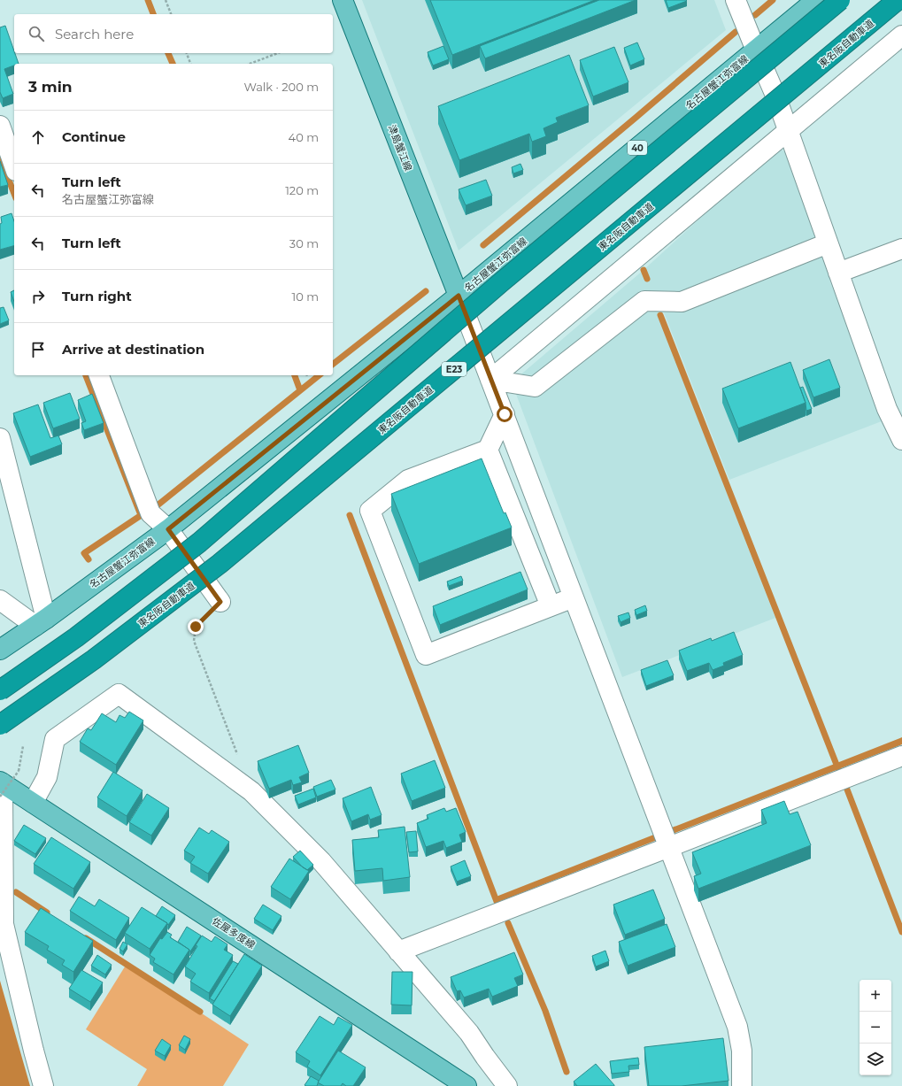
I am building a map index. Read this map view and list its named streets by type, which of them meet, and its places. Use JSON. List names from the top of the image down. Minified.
{"streets":{"highway":["東名阪自動車道","E23"],"main road":["名古屋蟹江弥富線","津島蟹江線","40","佐屋多度線"]},"crossings":[["名古屋蟹江弥富線","津島蟹江線"]],"page":{"search":"Search here","heading":["3 min","Walk · 200 m"],"list":[["Continue","40 m"],["Turn left","名古屋蟹江弥富線","120 m"],["Turn left","30 m"],["Turn right","10 m"],"Arrive at destination"],"map_buttons":["+","−"]}}
